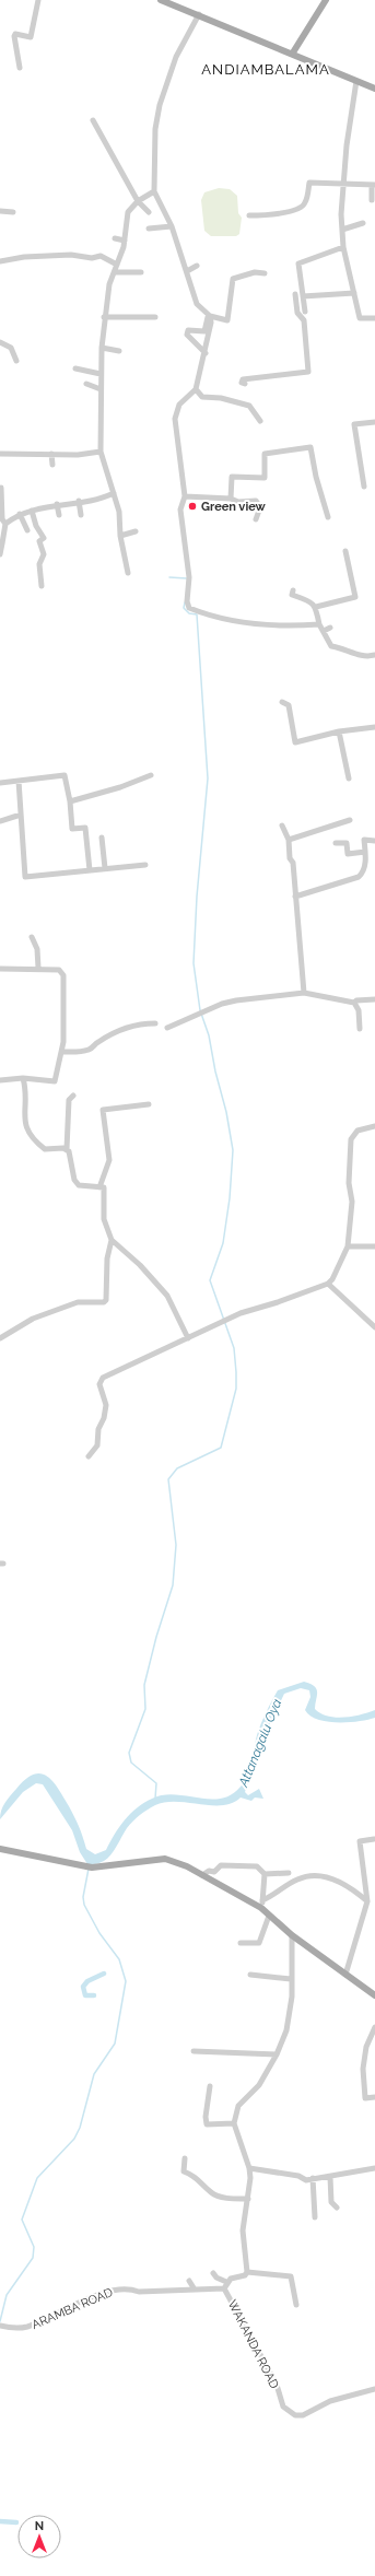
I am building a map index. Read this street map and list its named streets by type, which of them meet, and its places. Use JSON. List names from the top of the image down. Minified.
{"streets":{"street":["ARAMBA ROAD","WAKANDA ROAD"]},"crossings":[["ARAMBA ROAD","WAKANDA ROAD"]],"districts":["ANDIAMBALAMA"],"water":["Attanagalu Oya"],"places":["Green view"],"north":"top"}
